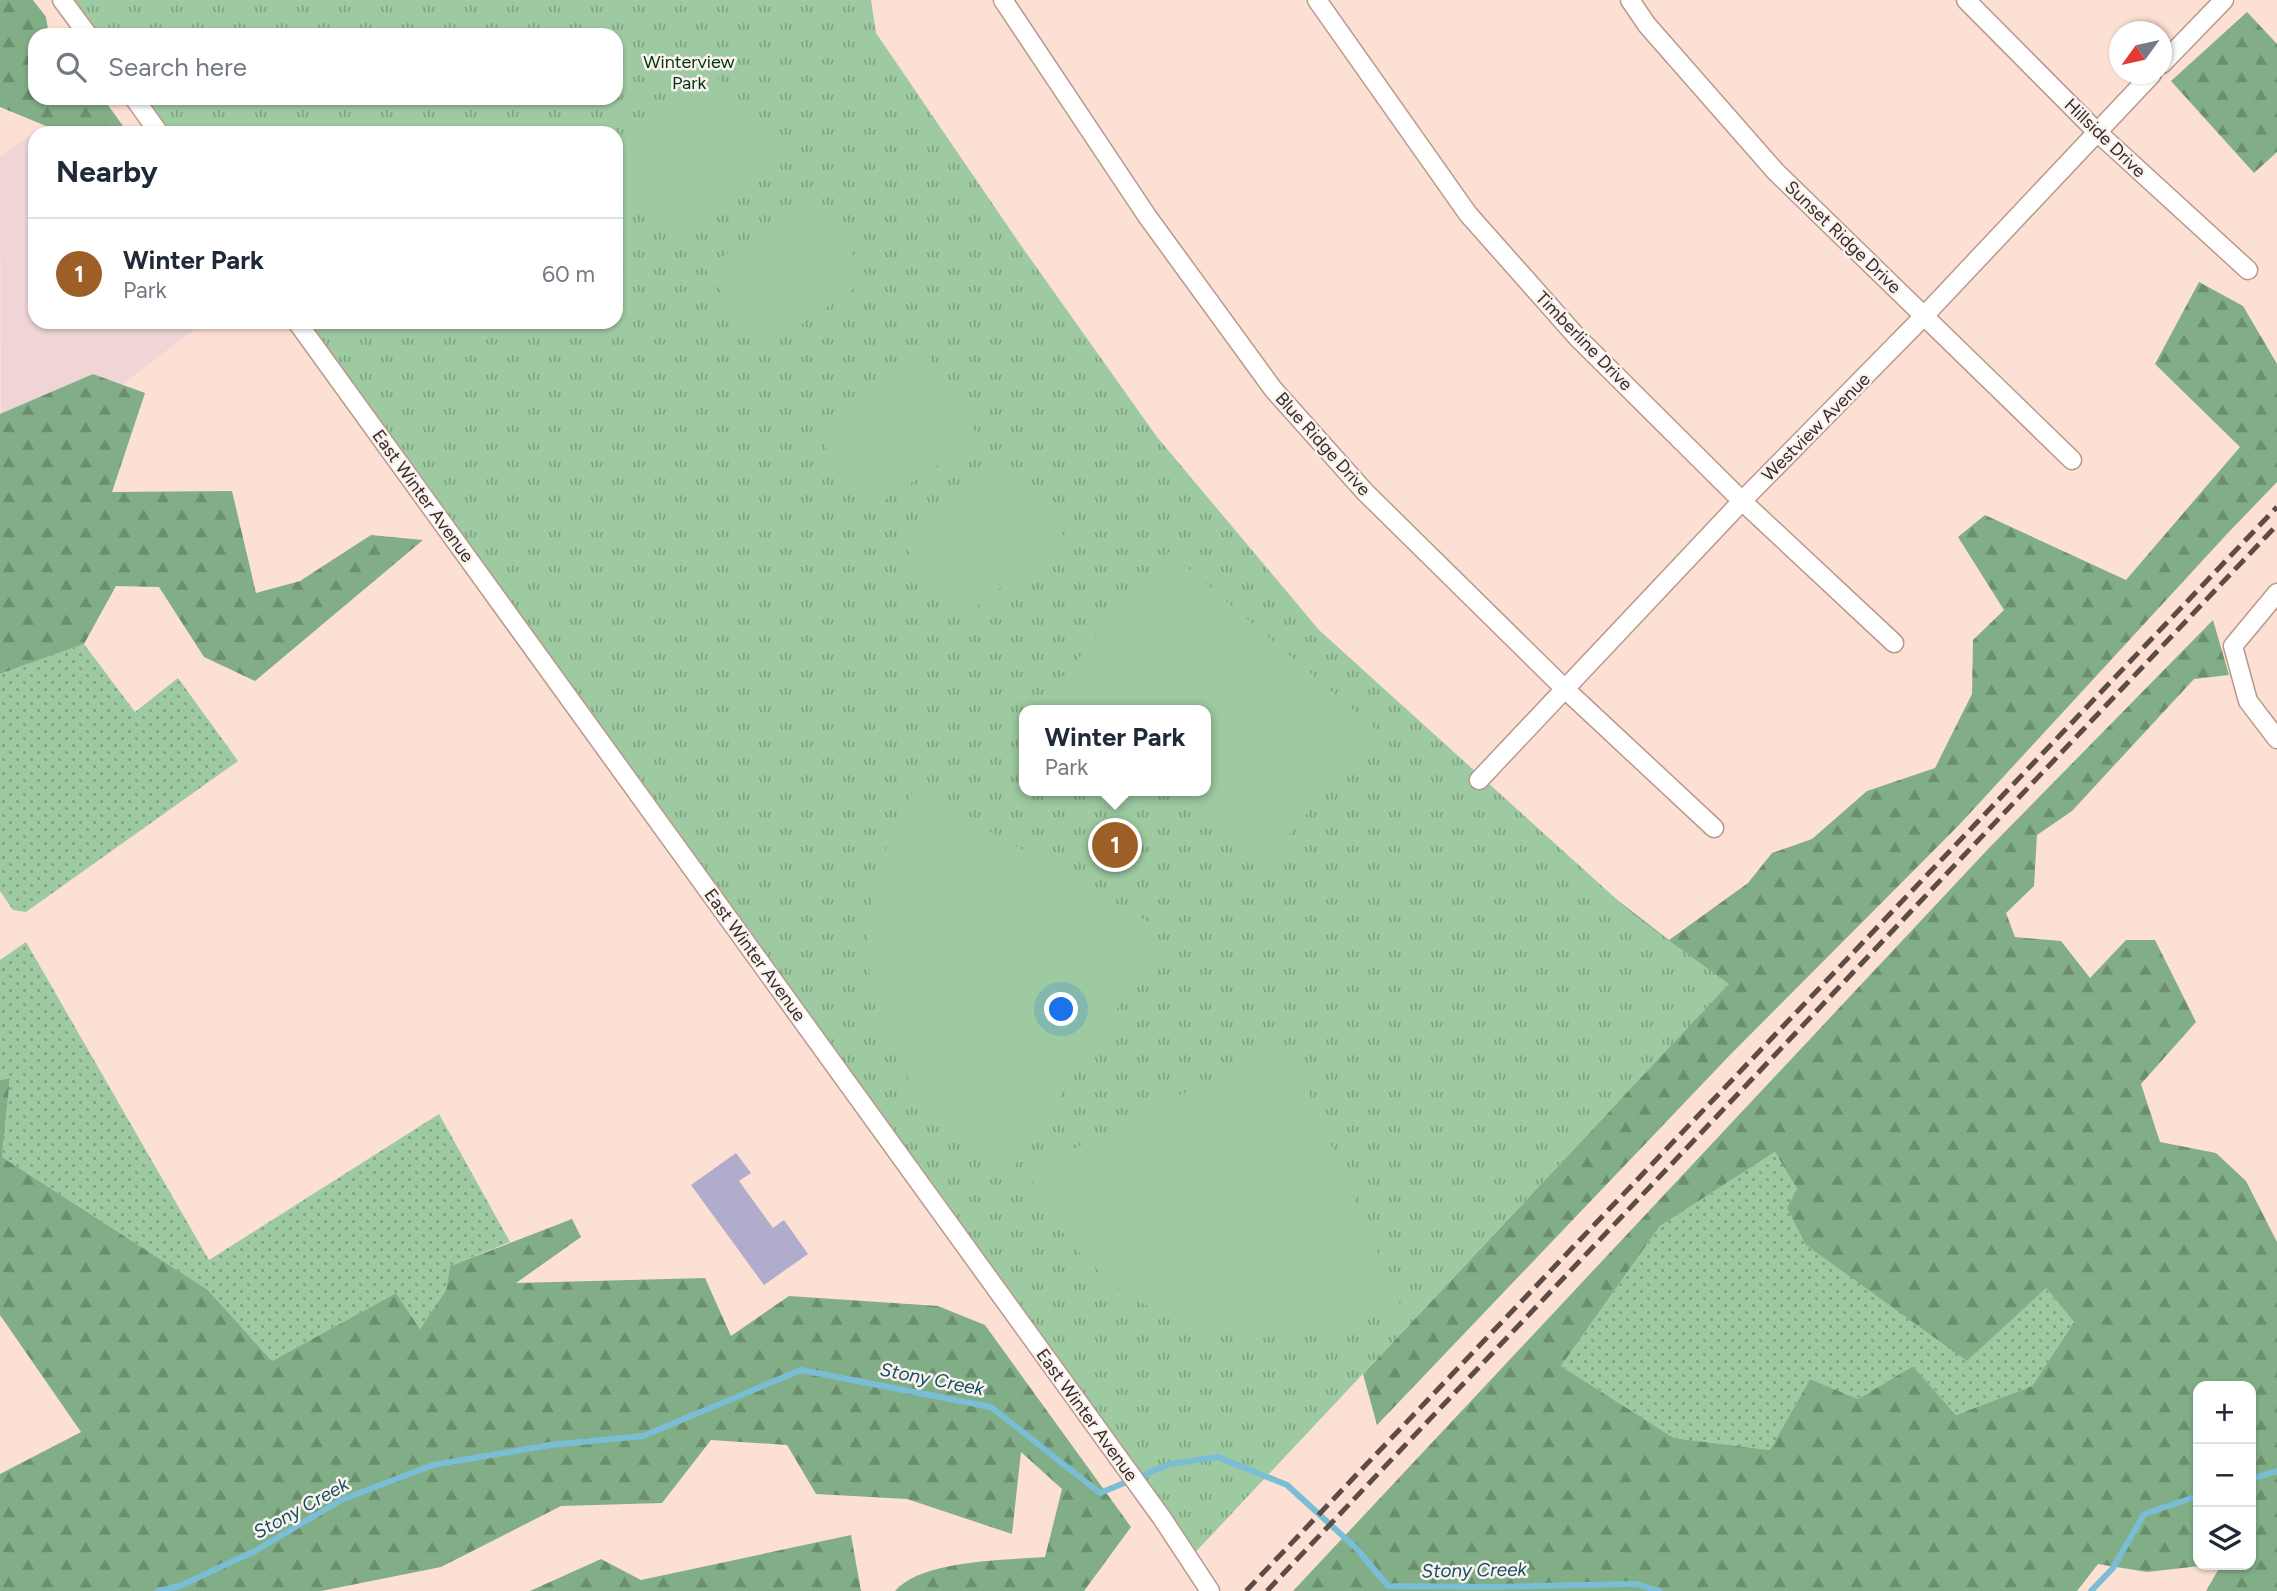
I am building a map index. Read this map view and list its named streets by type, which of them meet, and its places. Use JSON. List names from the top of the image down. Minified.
{"streets":{"street":["Hillside Drive","Sunset Ridge Drive","Timberline Drive","Westview Avenue","Blue Ridge Drive","East Winter Avenue"]},"crossings":[["Hillside Drive","Westview Avenue"],["Sunset Ridge Drive","Westview Avenue"],["Timberline Drive","Westview Avenue"],["Westview Avenue","Blue Ridge Drive"]],"water":["Stony Creek"],"parks":["Winterview Park"],"north":"bottom left","page":{"search":"Search here","heading":"Nearby","list":[{"mark":"1","name":"Winter Park","note":"Park","value":"60 m"}],"popup":["Winter Park","Park"],"pins":"1","map_buttons":["+","−"]}}
